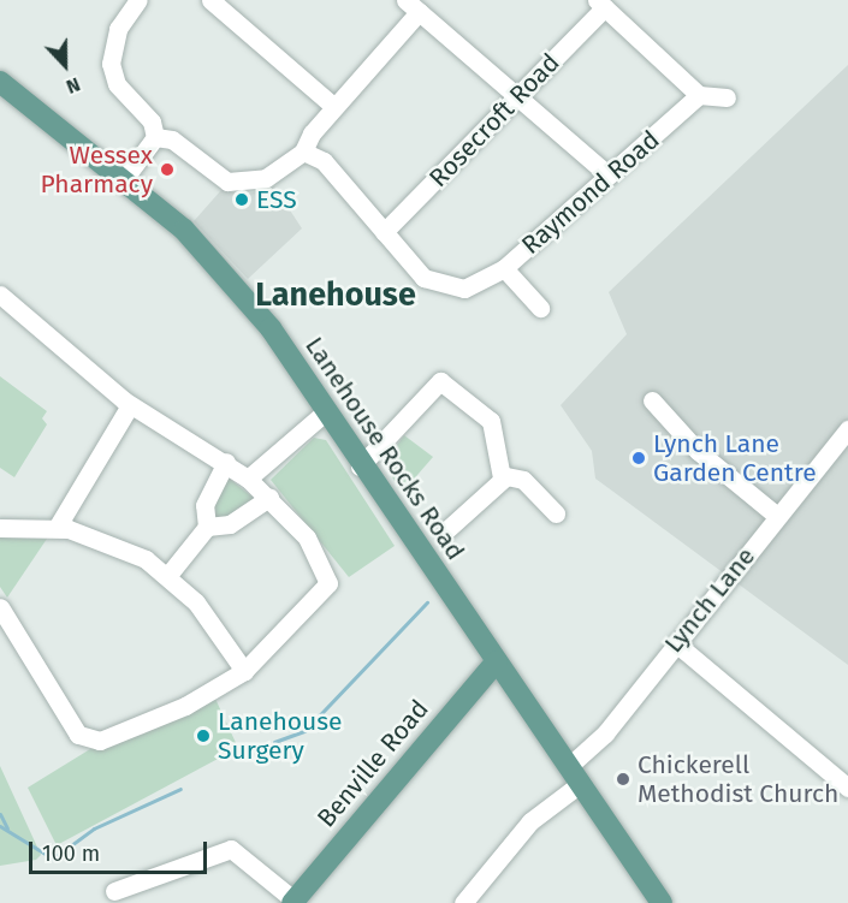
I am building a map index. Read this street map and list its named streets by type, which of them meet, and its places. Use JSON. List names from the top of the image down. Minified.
{"streets":{"main road":["Lanehouse Rocks Road","Benville Road"],"street":["Rosecroft Road","Raymond Road","Lynch Lane"]},"crossings":[["Rosecroft Road","Raymond Road"],["Lanehouse Rocks Road","Lynch Lane"],["Lanehouse Rocks Road","Benville Road"]],"districts":["Lanehouse"],"places":["Wessex Pharmacy","ESS","Lynch Lane Garden Centre","Lanehouse Surgery","Chickerell Methodist Church"],"scale_bar":"100 m","north":"bottom"}
